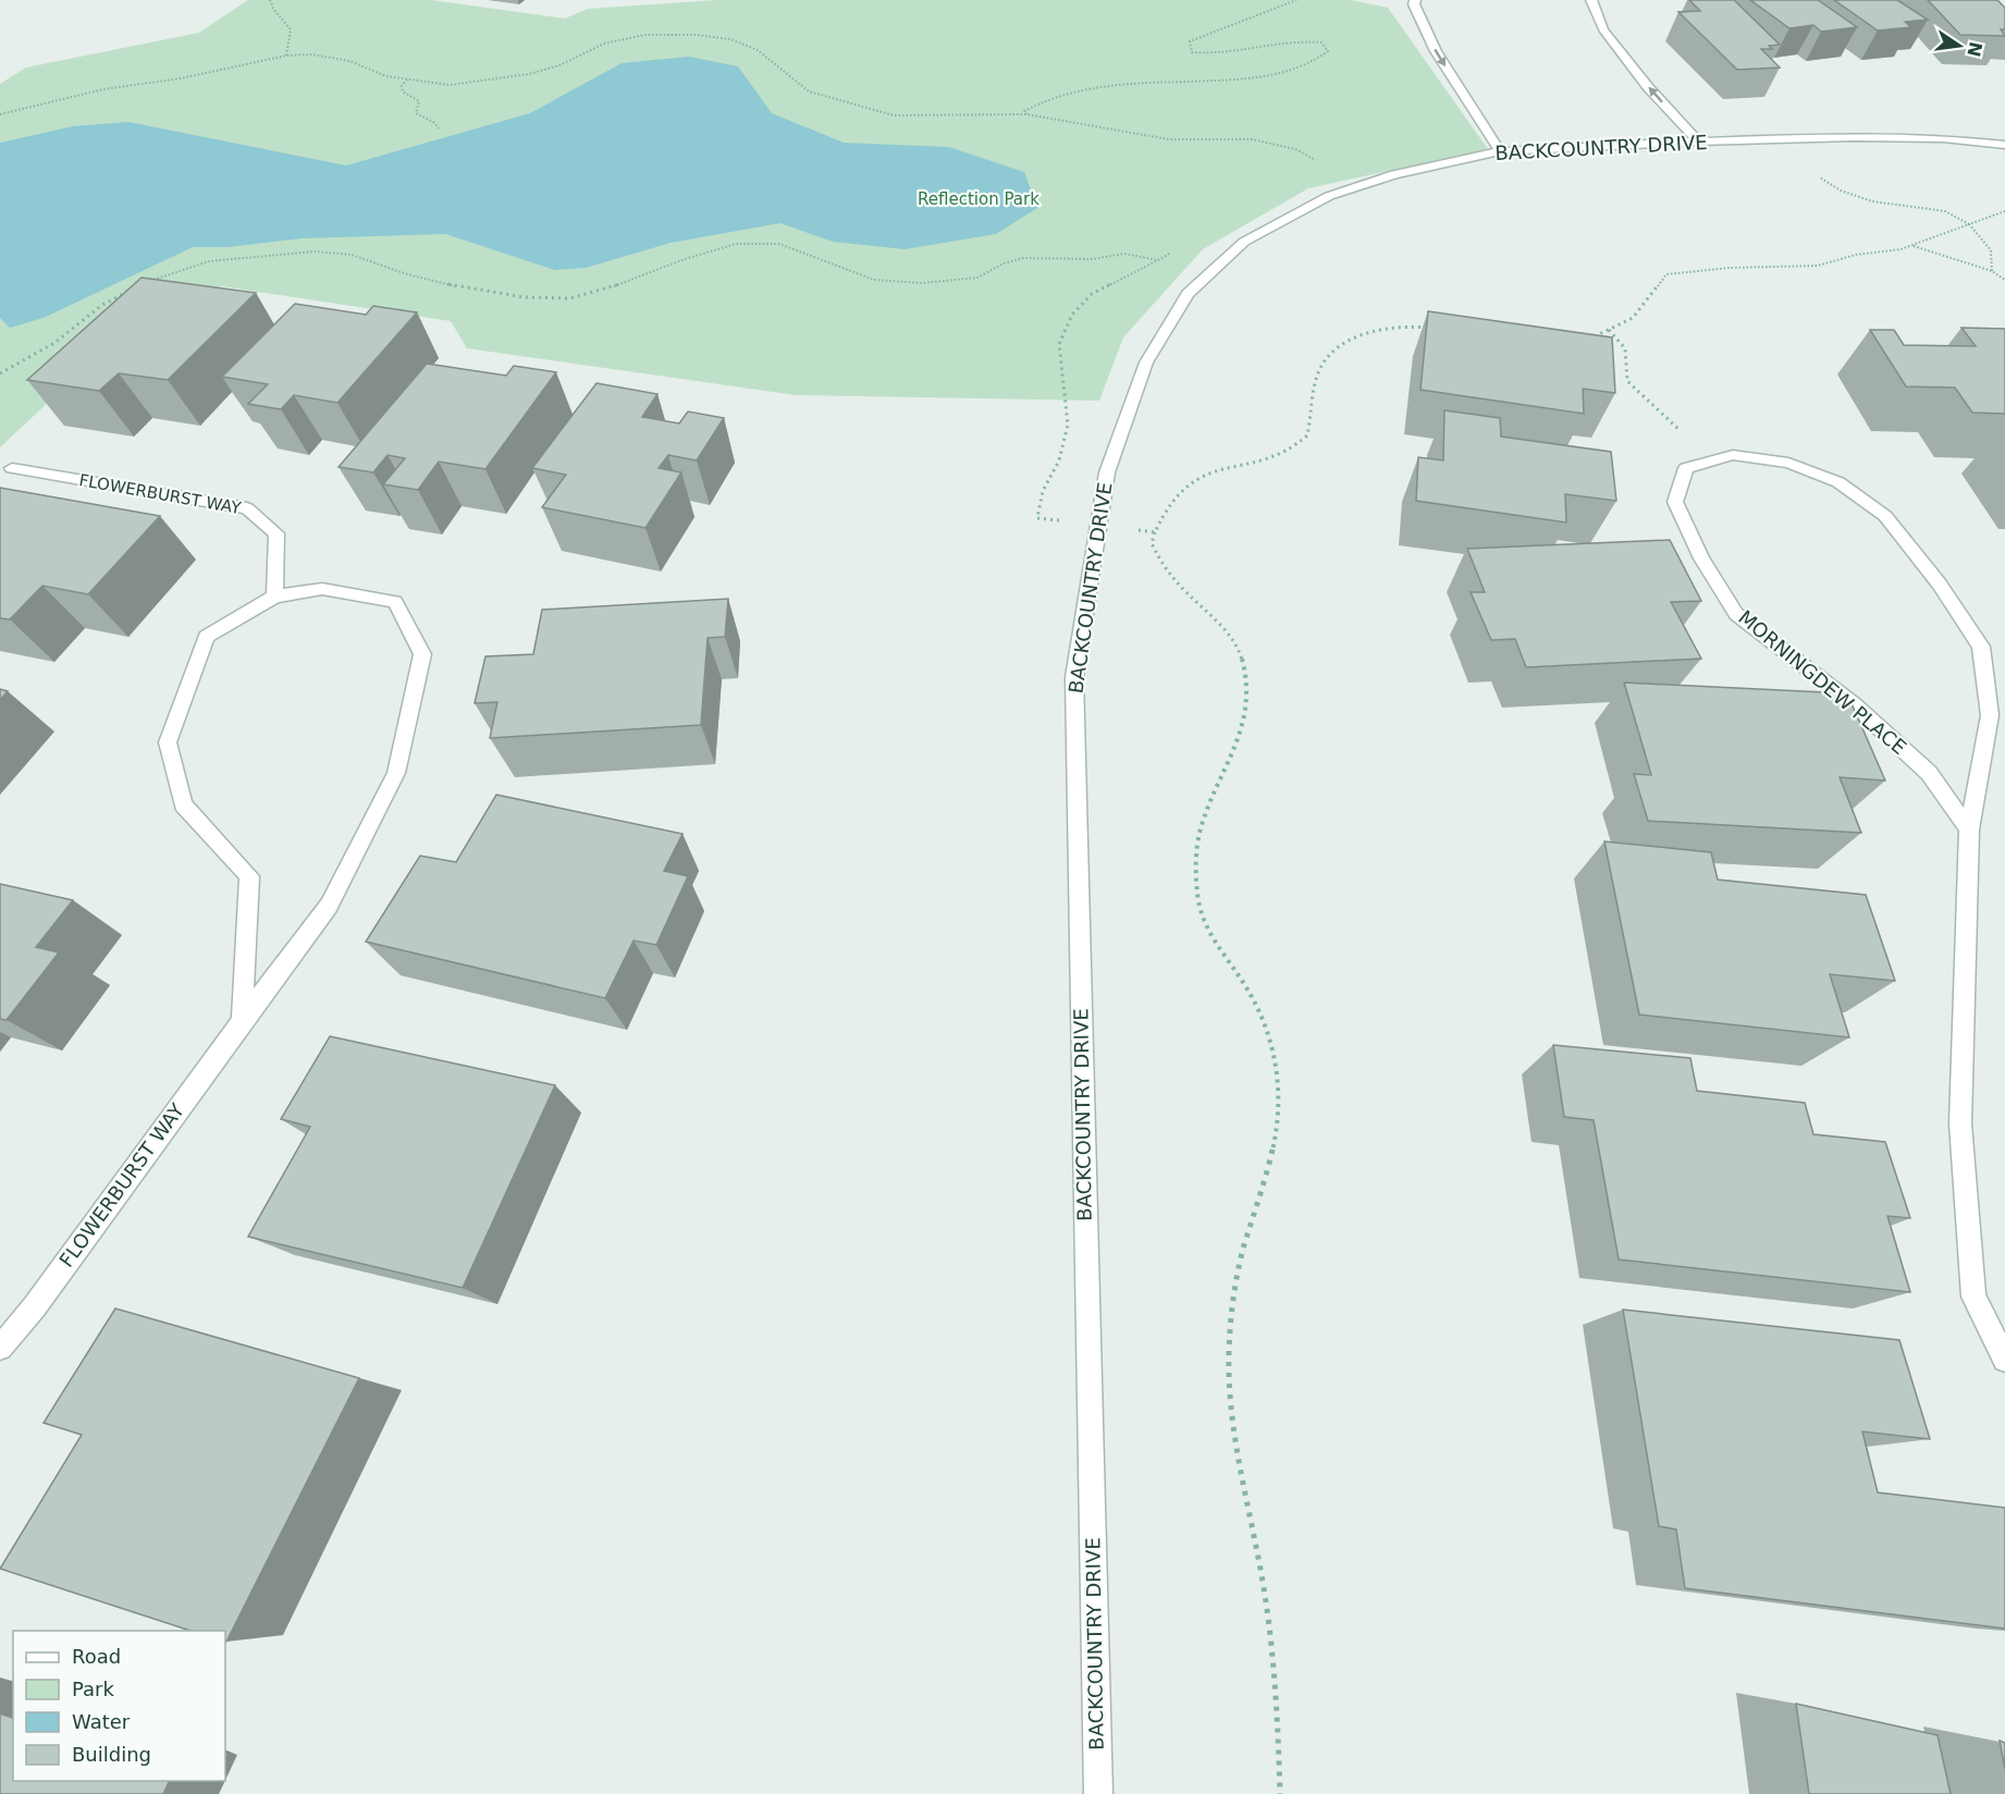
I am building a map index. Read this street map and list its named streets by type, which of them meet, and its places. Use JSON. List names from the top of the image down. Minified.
{"streets":{"street":["BACKCOUNTRY DRIVE","FLOWERBURST WAY","MORNINGDEW PLACE"]},"parks":["Reflection Park"],"legend":["Road","Park","Water","Building"],"north":"right"}
